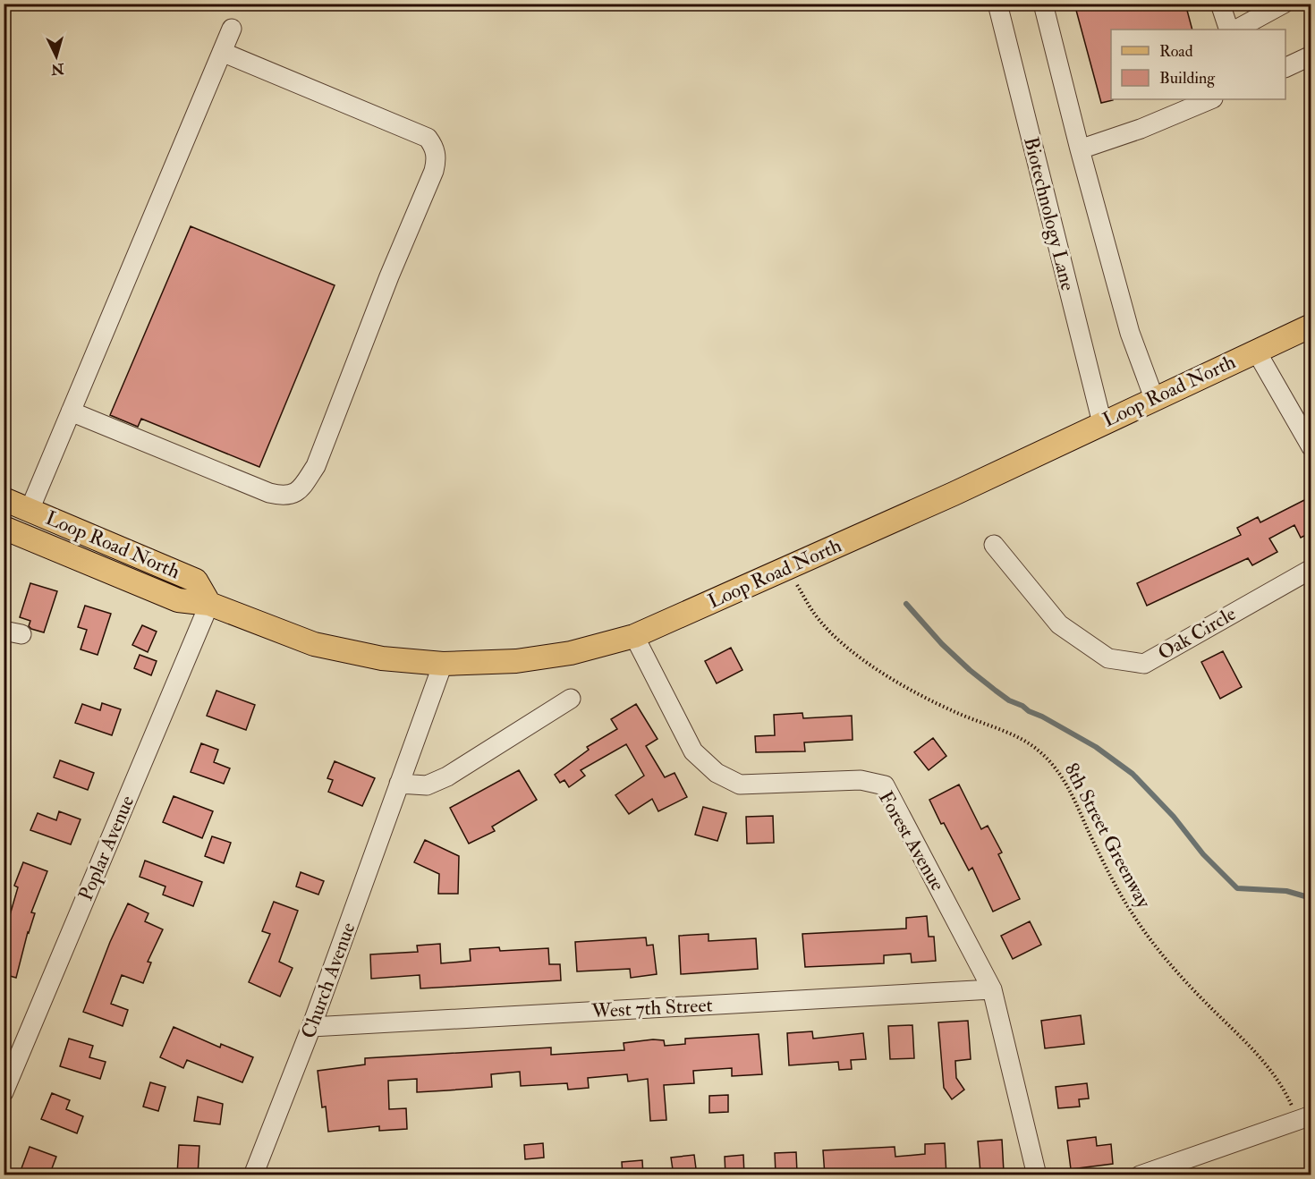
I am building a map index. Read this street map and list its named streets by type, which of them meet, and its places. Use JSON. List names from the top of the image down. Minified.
{"streets":{"main road":["Loop Road North"],"street":["Biotechnology Lane","Oak Circle","Forest Avenue","Poplar Avenue","Church Avenue","West 7th Street"],"path":["8th Street Greenway"]},"crossings":[["Biotechnology Lane","Loop Road North"],["Loop Road North","8th Street Greenway"],["Loop Road North","Forest Avenue"],["Loop Road North","Poplar Avenue"],["Loop Road North","Church Avenue"],["Forest Avenue","West 7th Street"],["Church Avenue","West 7th Street"]],"legend":["Road","Building"],"north":"bottom"}
